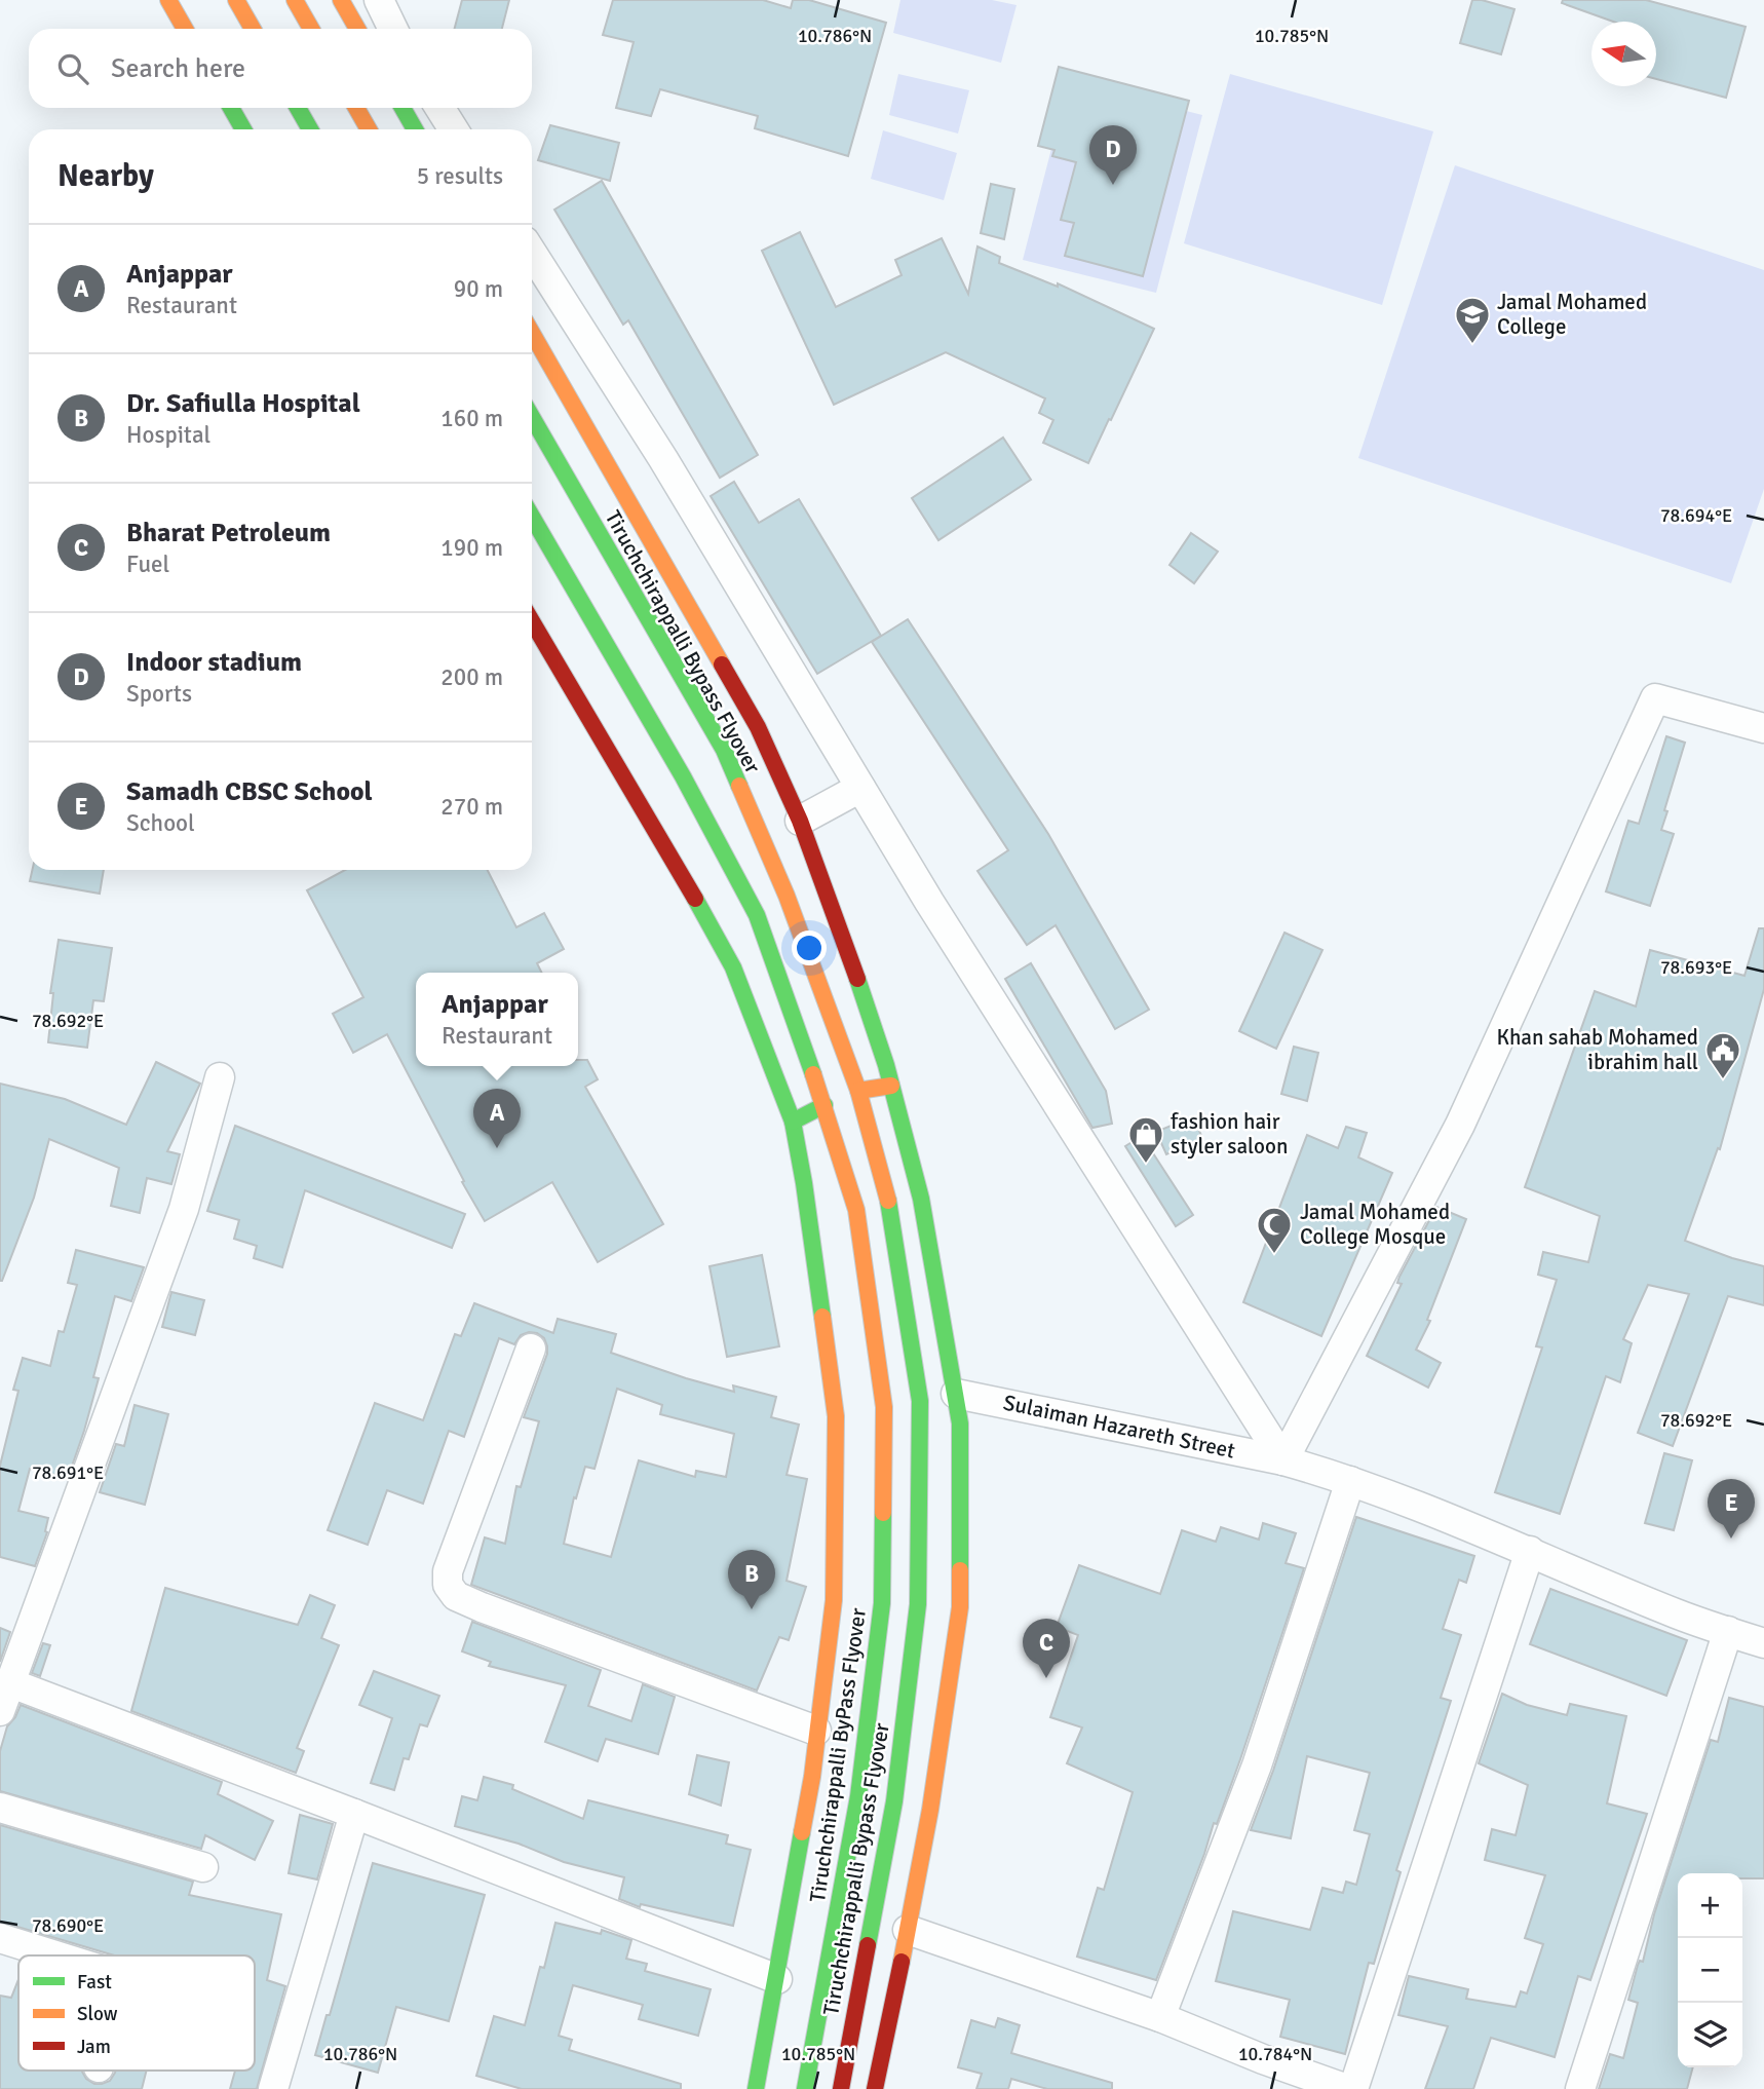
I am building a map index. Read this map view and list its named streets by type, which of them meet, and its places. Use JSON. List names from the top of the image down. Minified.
{"streets":{"main road":["Tiruchchirappalli Bypass Flyover","Tiruchchirappalli ByPass Flyover"],"street":["Sulaiman Hazareth Street"]},"places":{"school or university":["Jamal Mohamed College"],"public building":["Khan sahab Mohamed ibrahim hall"],"shop":["fashion hair styler saloon"],"mosque":["Jamal Mohamed College Mosque"]},"legend":["Fast","Slow","Jam"],"north":"left","page":{"search":"Search here","pins":["D","A","E","B","C"],"heading":["Nearby","5 results"],"list":[{"mark":"A","name":"Anjappar","note":"Restaurant","value":"90 m"},{"mark":"B","name":"Dr. Safiulla Hospital","note":"Hospital","value":"160 m"},{"mark":"C","name":"Bharat Petroleum","note":"Fuel","value":"190 m"},{"mark":"D","name":"Indoor stadium","note":"Sports","value":"200 m"},{"mark":"E","name":"Samadh CBSC School","note":"School","value":"270 m"}],"popup":["Anjappar","Restaurant"],"map_buttons":["+","−"]},"coordinates":["10.786°N","10.785°N","78.694°E","78.693°E","78.692°E","78.691°E","78.690°E","10.784°N"]}
